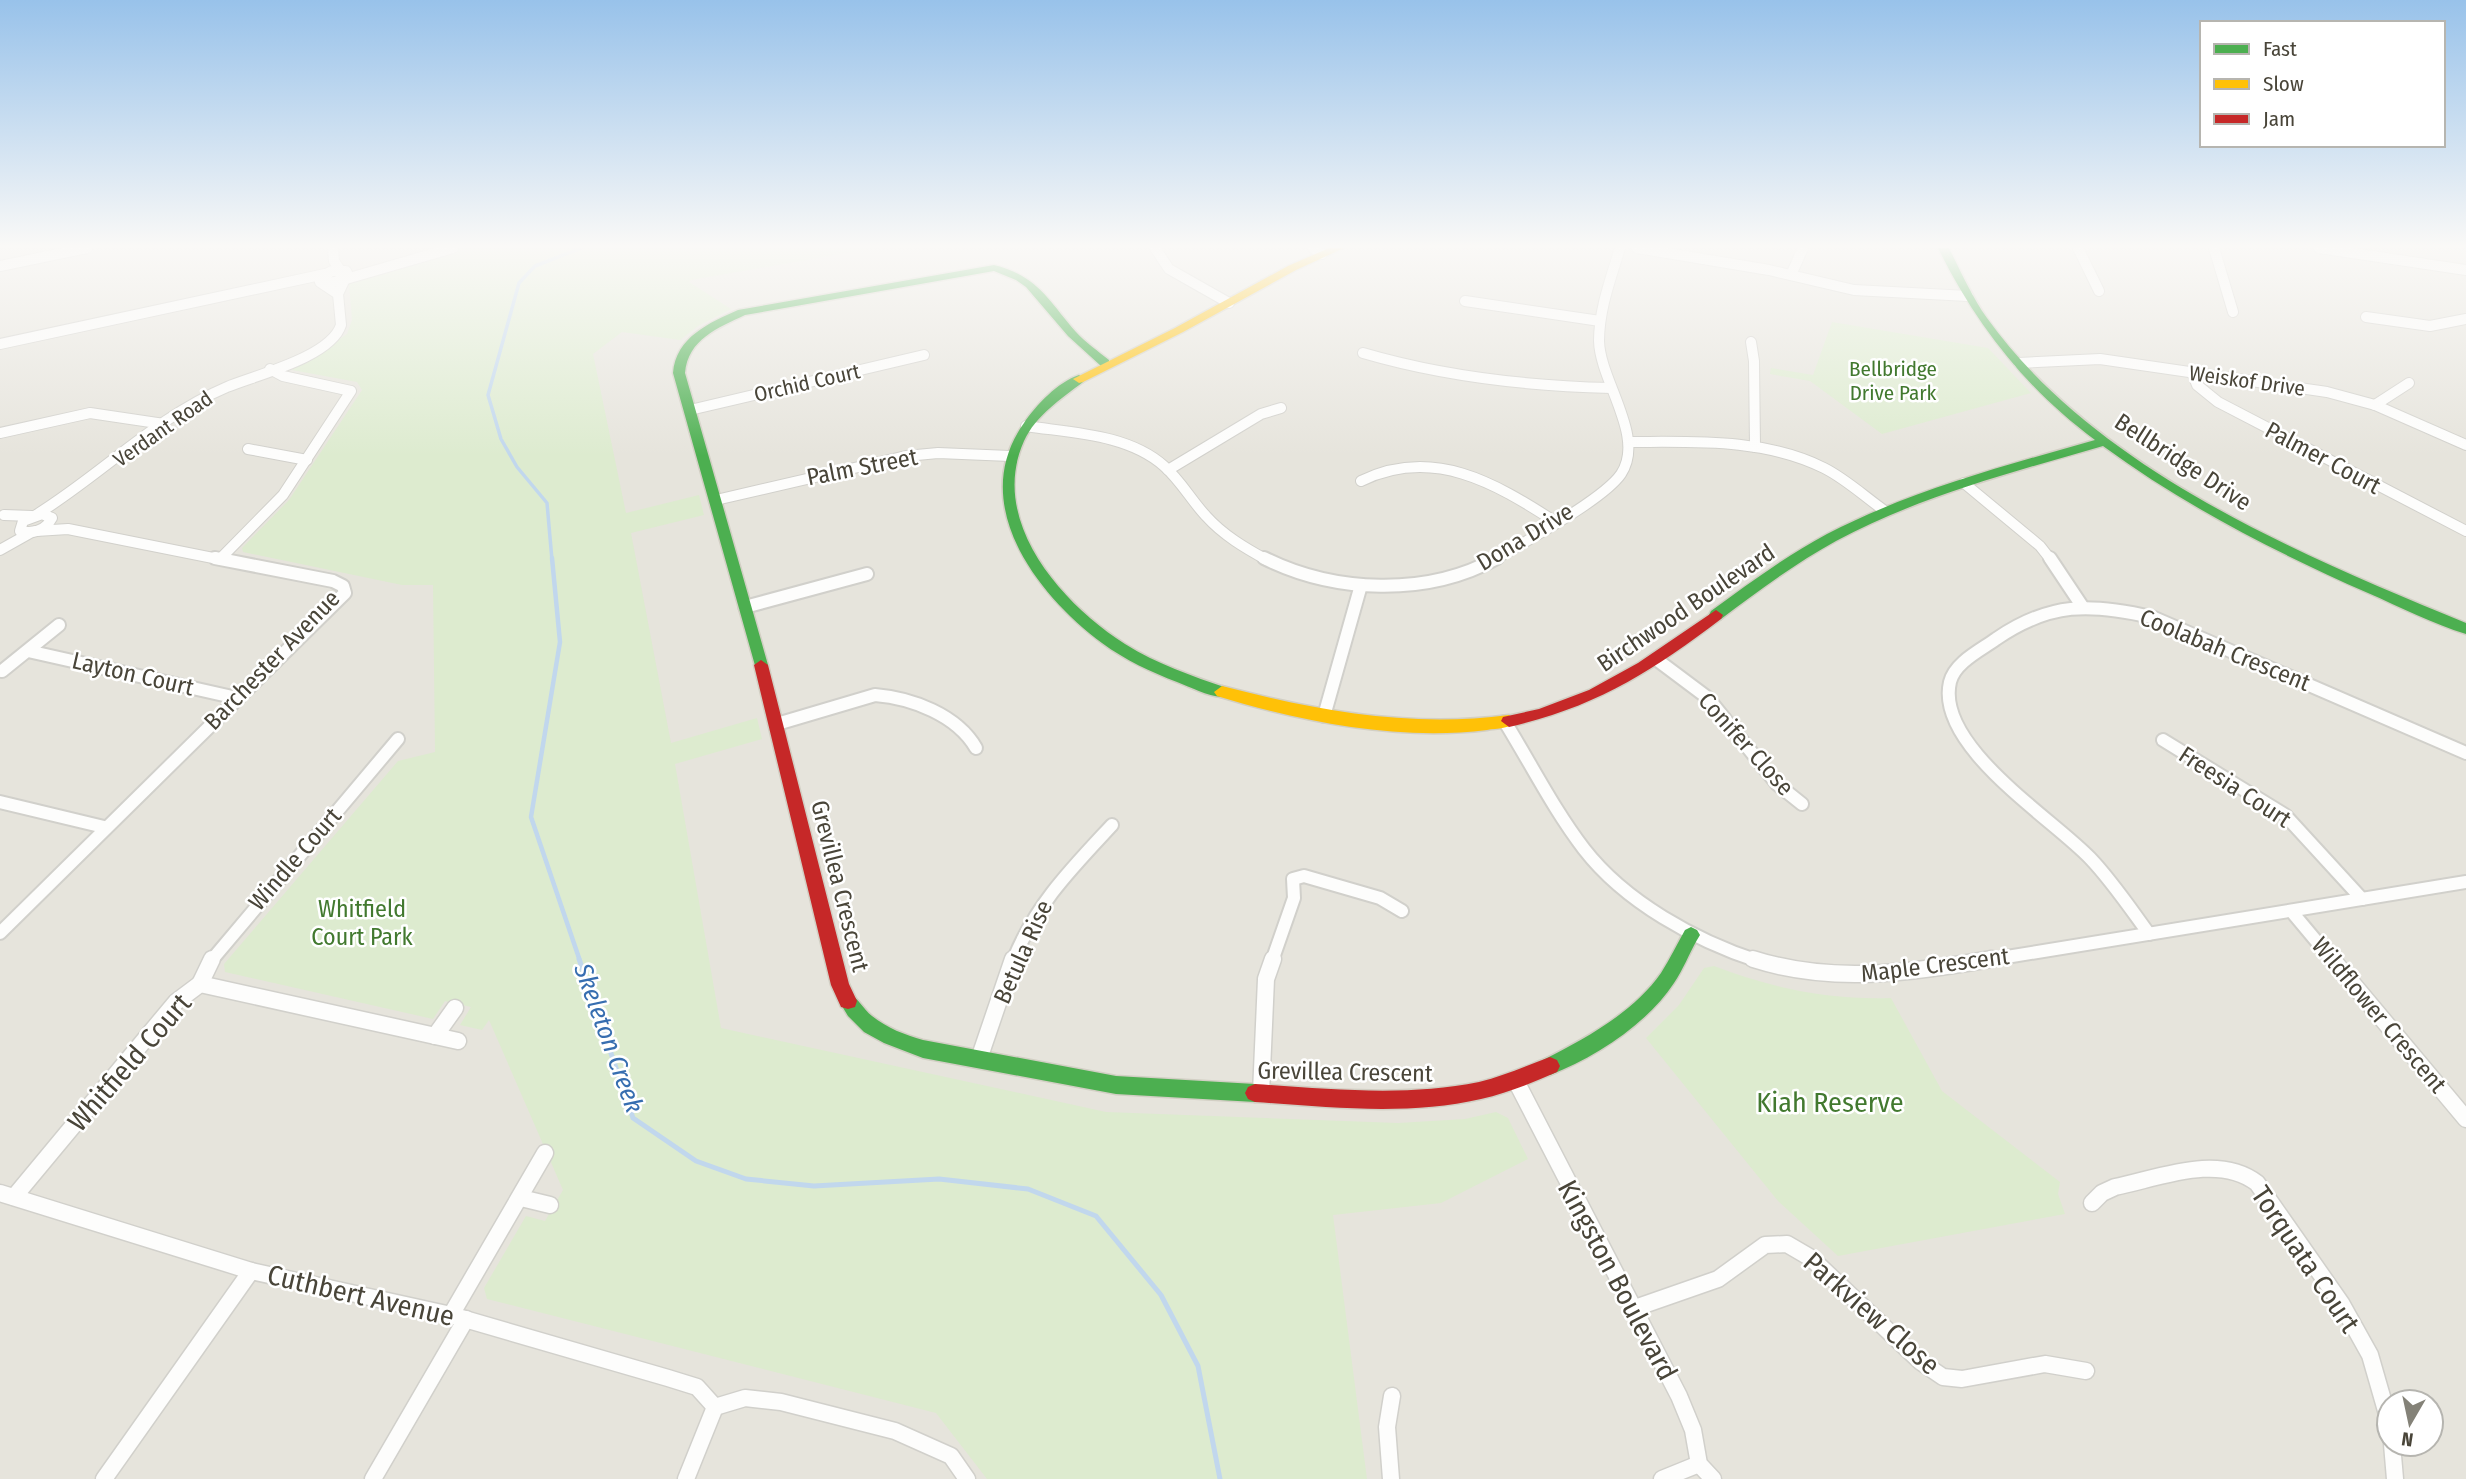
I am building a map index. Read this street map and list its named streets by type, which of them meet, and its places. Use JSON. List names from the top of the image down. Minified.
{"streets":{"street":["Weiskof Drive","Orchid Court","Verdant Road","Palmer Court","Bellbridge Drive","Palm Street","Dona Drive","Birchwood Boulevard","Coolabah Crescent","Barchester Avenue","Layton Court","Conifer Close","Freesia Court","Windle Court","Grevillea Crescent","Betula Rise","Maple Crescent","Wildflower Crescent","Whitfield Court","Torquata Court","Kingston Boulevard","Cuthbert Avenue","Parkview Close"]},"crossings":[["Weiskof Drive","Palmer Court"],["Weiskof Drive","Bellbridge Drive"],["Orchid Court","Grevillea Crescent"],["Verdant Road","Barchester Avenue"],["Bellbridge Drive","Birchwood Boulevard"],["Palm Street","Birchwood Boulevard"],["Palm Street","Grevillea Crescent"],["Dona Drive","Birchwood Boulevard"],["Birchwood Boulevard","Conifer Close"],["Birchwood Boulevard","Grevillea Crescent"],["Birchwood Boulevard","Maple Crescent"],["Coolabah Crescent","Maple Crescent"],["Barchester Avenue","Layton Court"],["Freesia Court","Maple Crescent"],["Windle Court","Whitfield Court"],["Grevillea Crescent","Betula Rise"],["Grevillea Crescent","Maple Crescent"],["Grevillea Crescent","Kingston Boulevard"],["Maple Crescent","Wildflower Crescent"],["Whitfield Court","Cuthbert Avenue"],["Kingston Boulevard","Parkview Close"]],"water":["Skeleton Creek"],"parks":["Bellbridge Drive Park","Whitfield Court Park","Kiah Reserve"],"legend":["Fast","Slow","Jam"],"north":"bottom"}
